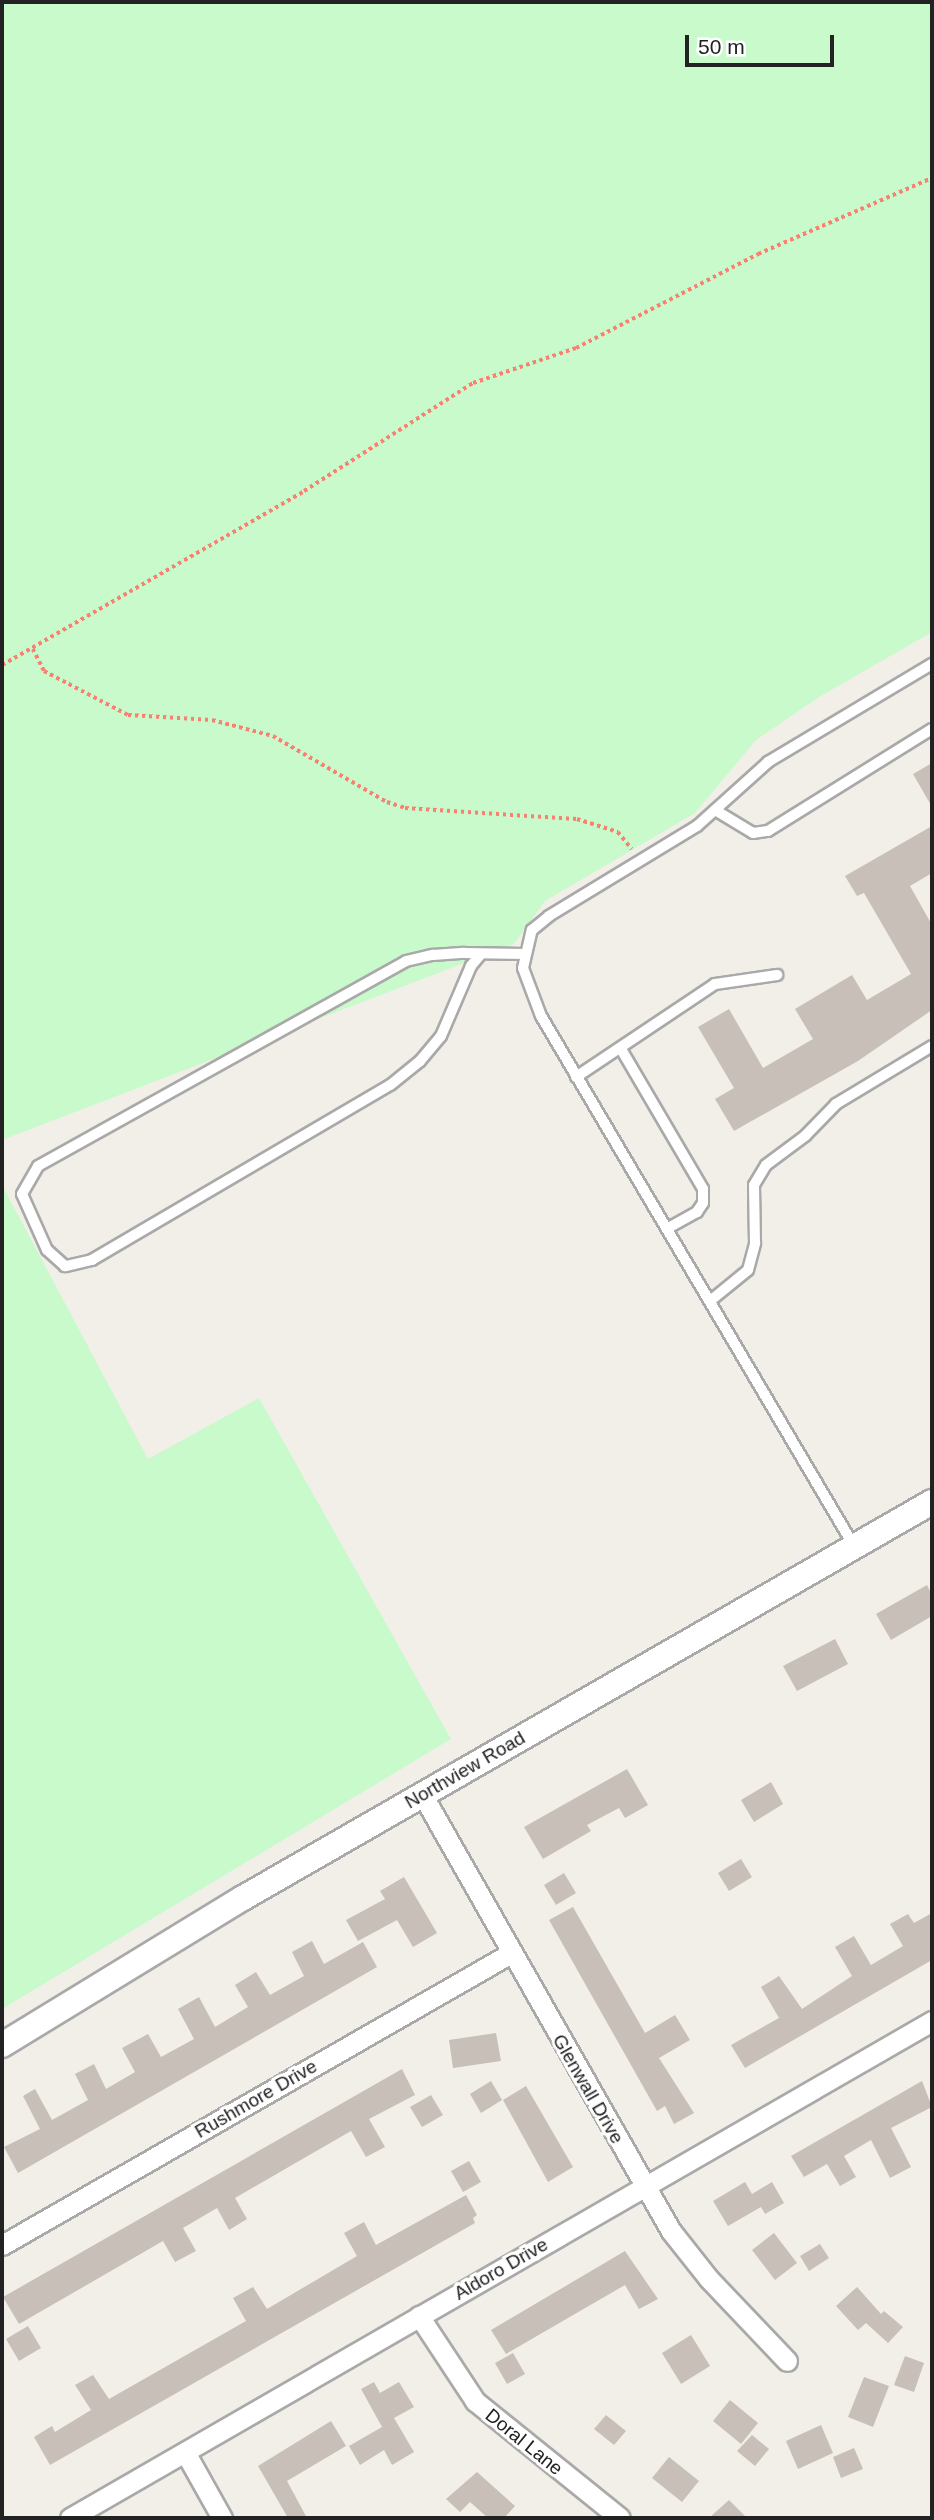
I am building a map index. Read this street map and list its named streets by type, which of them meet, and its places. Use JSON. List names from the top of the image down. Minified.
{"streets":{"street":["Northview Road","Glenwall Drive","Rushmore Drive","Aldoro Drive","Doral Lane"]},"crossings":[["Northview Road","Glenwall Drive"],["Glenwall Drive","Rushmore Drive"],["Glenwall Drive","Aldoro Drive"],["Aldoro Drive","Doral Lane"]],"scale_bar":"50 m"}
